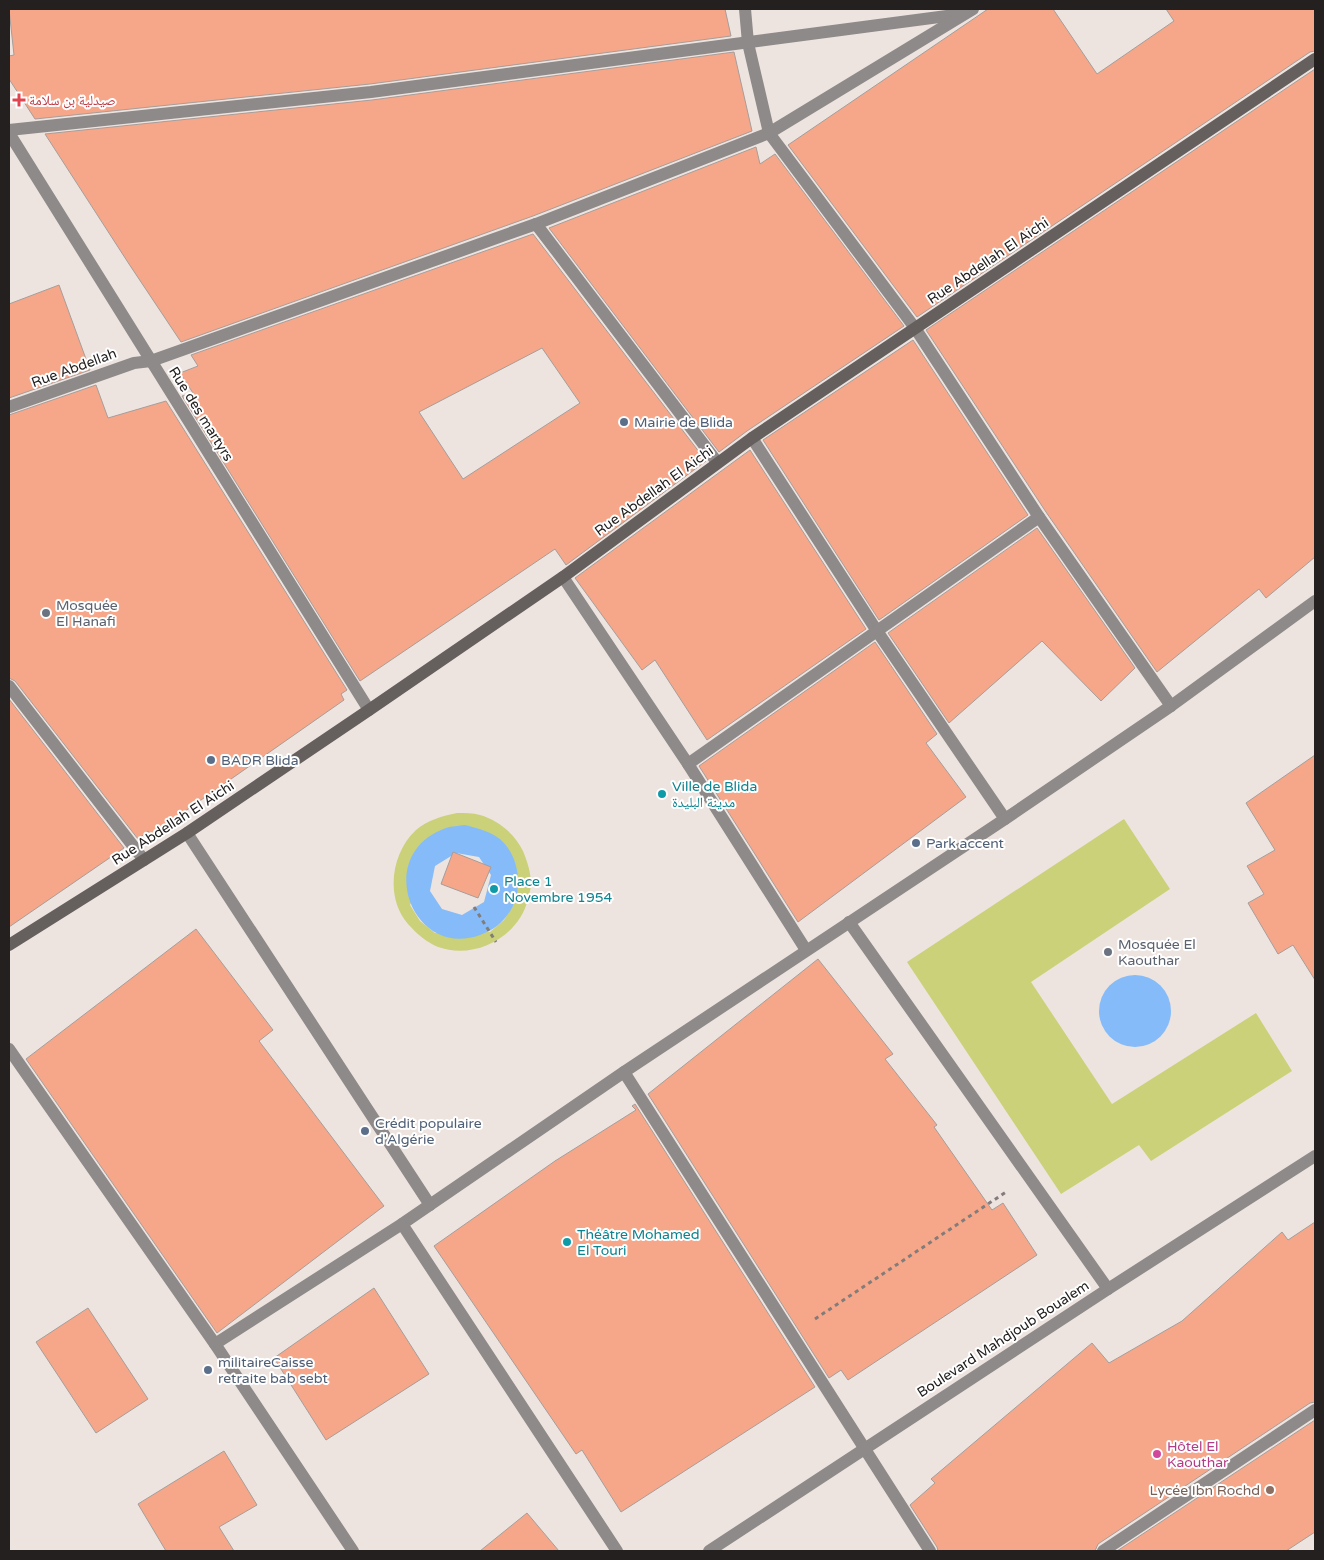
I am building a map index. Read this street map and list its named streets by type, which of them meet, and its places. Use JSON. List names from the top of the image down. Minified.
{"streets":{"street":["Rue Abdellah El Aichi","Rue Abdellah","Rue des martyrs","Boulevard Mahdjoub Boualem"]},"crossings":[["Rue Abdellah El Aichi","Rue des martyrs"],["Rue Abdellah","Rue des martyrs"]],"places":{"health":["صيدلية بن سلامة"],"other":["Mairie de Blida","Mosquée El Hanafi","BADR Blida","Ville de Blida مدينة البليدة","Park accent","Place 1 Novembre 1954","Mosquée El Kaouthar","Crédit populaire d'Algérie","Théâtre Mohamed El Touri","militaireCaisse retraite bab sebt","Hôtel El Kaouthar","Lycée Ibn Rochd"]}}
